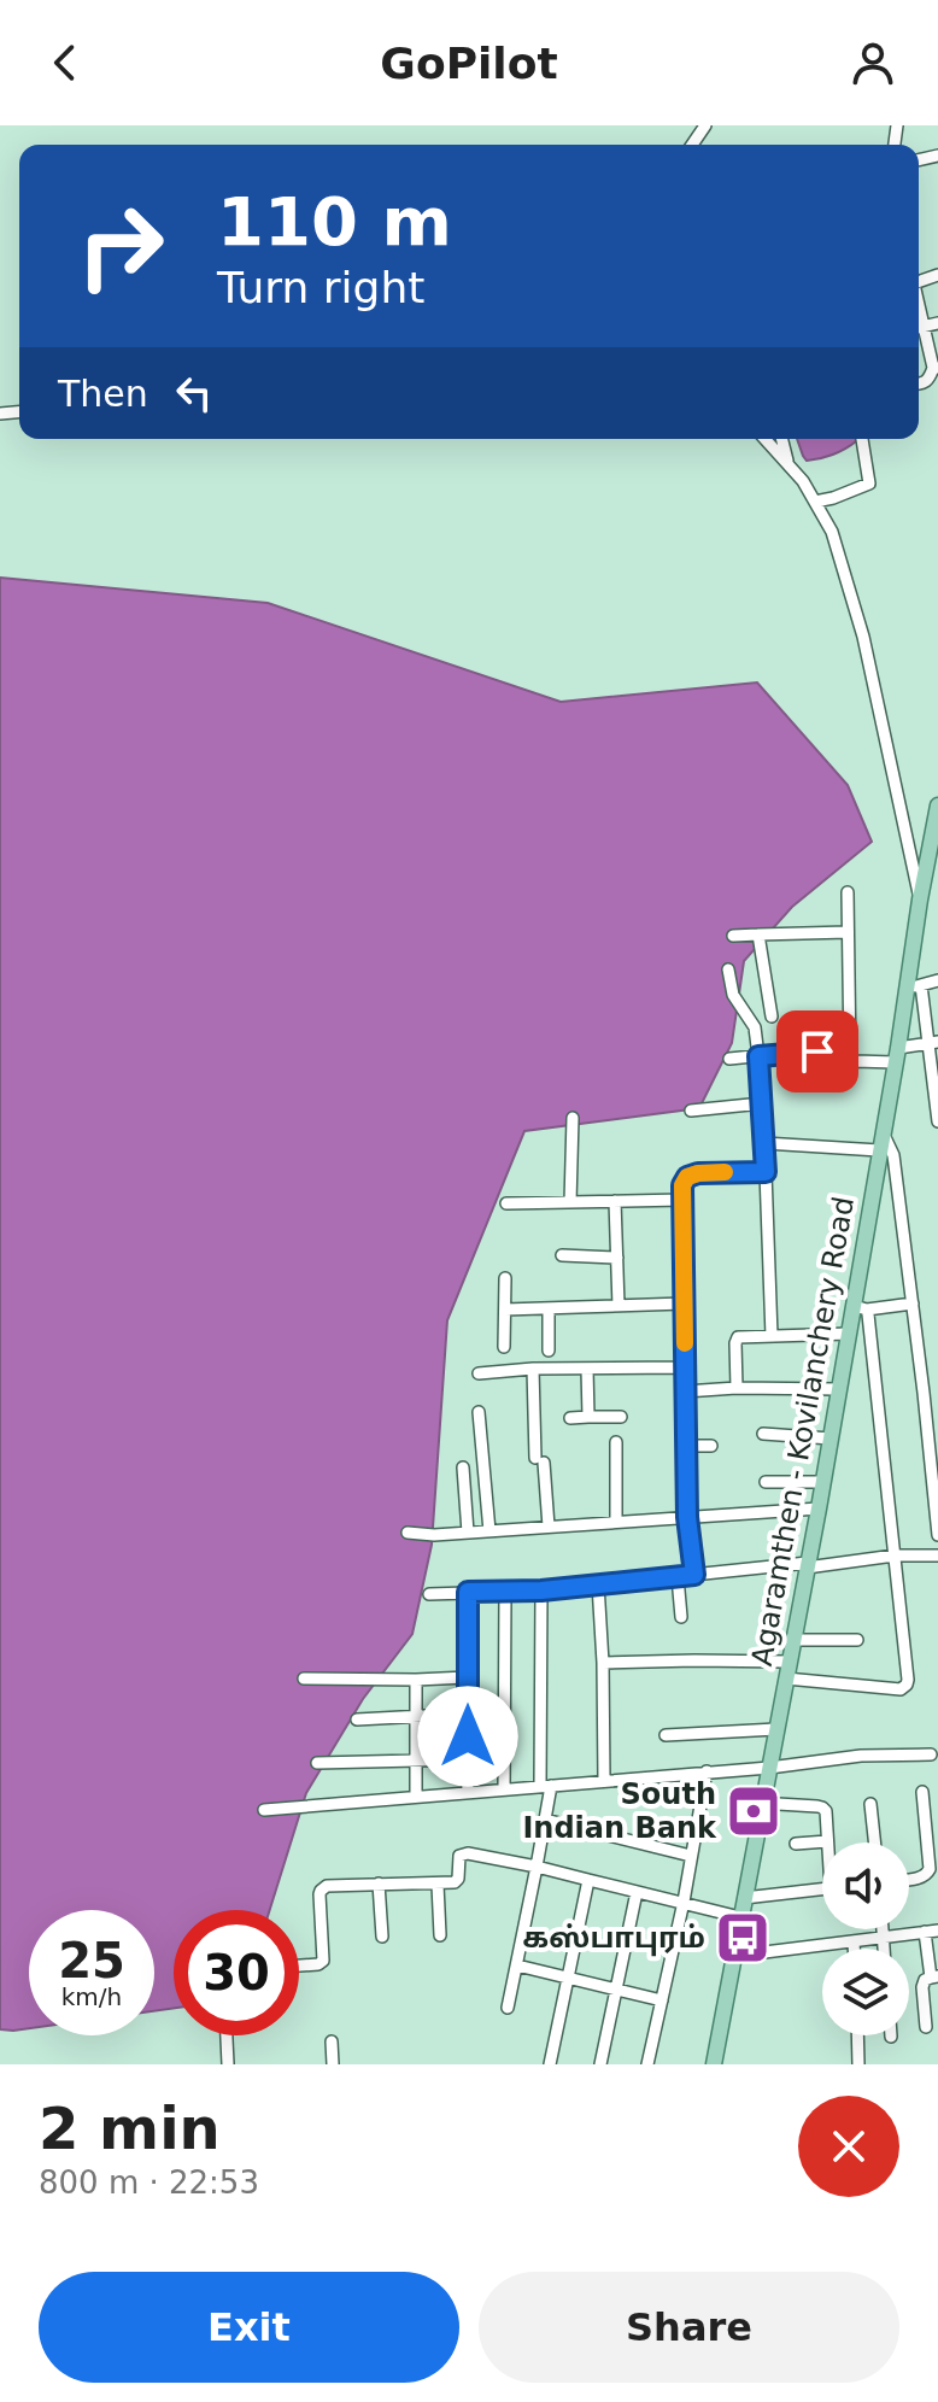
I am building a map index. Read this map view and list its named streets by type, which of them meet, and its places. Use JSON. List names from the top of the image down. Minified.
{"streets":{"main road":["Agaramthen - Kovilanchery Road"]},"places":{"bank":["South Indian Bank"],"bus stop":["கஸ்பாபுரம்"]},"page":{"header":"GoPilot","turn":["110 m","Turn right"],"then":"Then","speed":"25 km/h","limit":"30","heading":["2 min","800 m · 22:53"],"buttons":["Exit","Share"]}}
